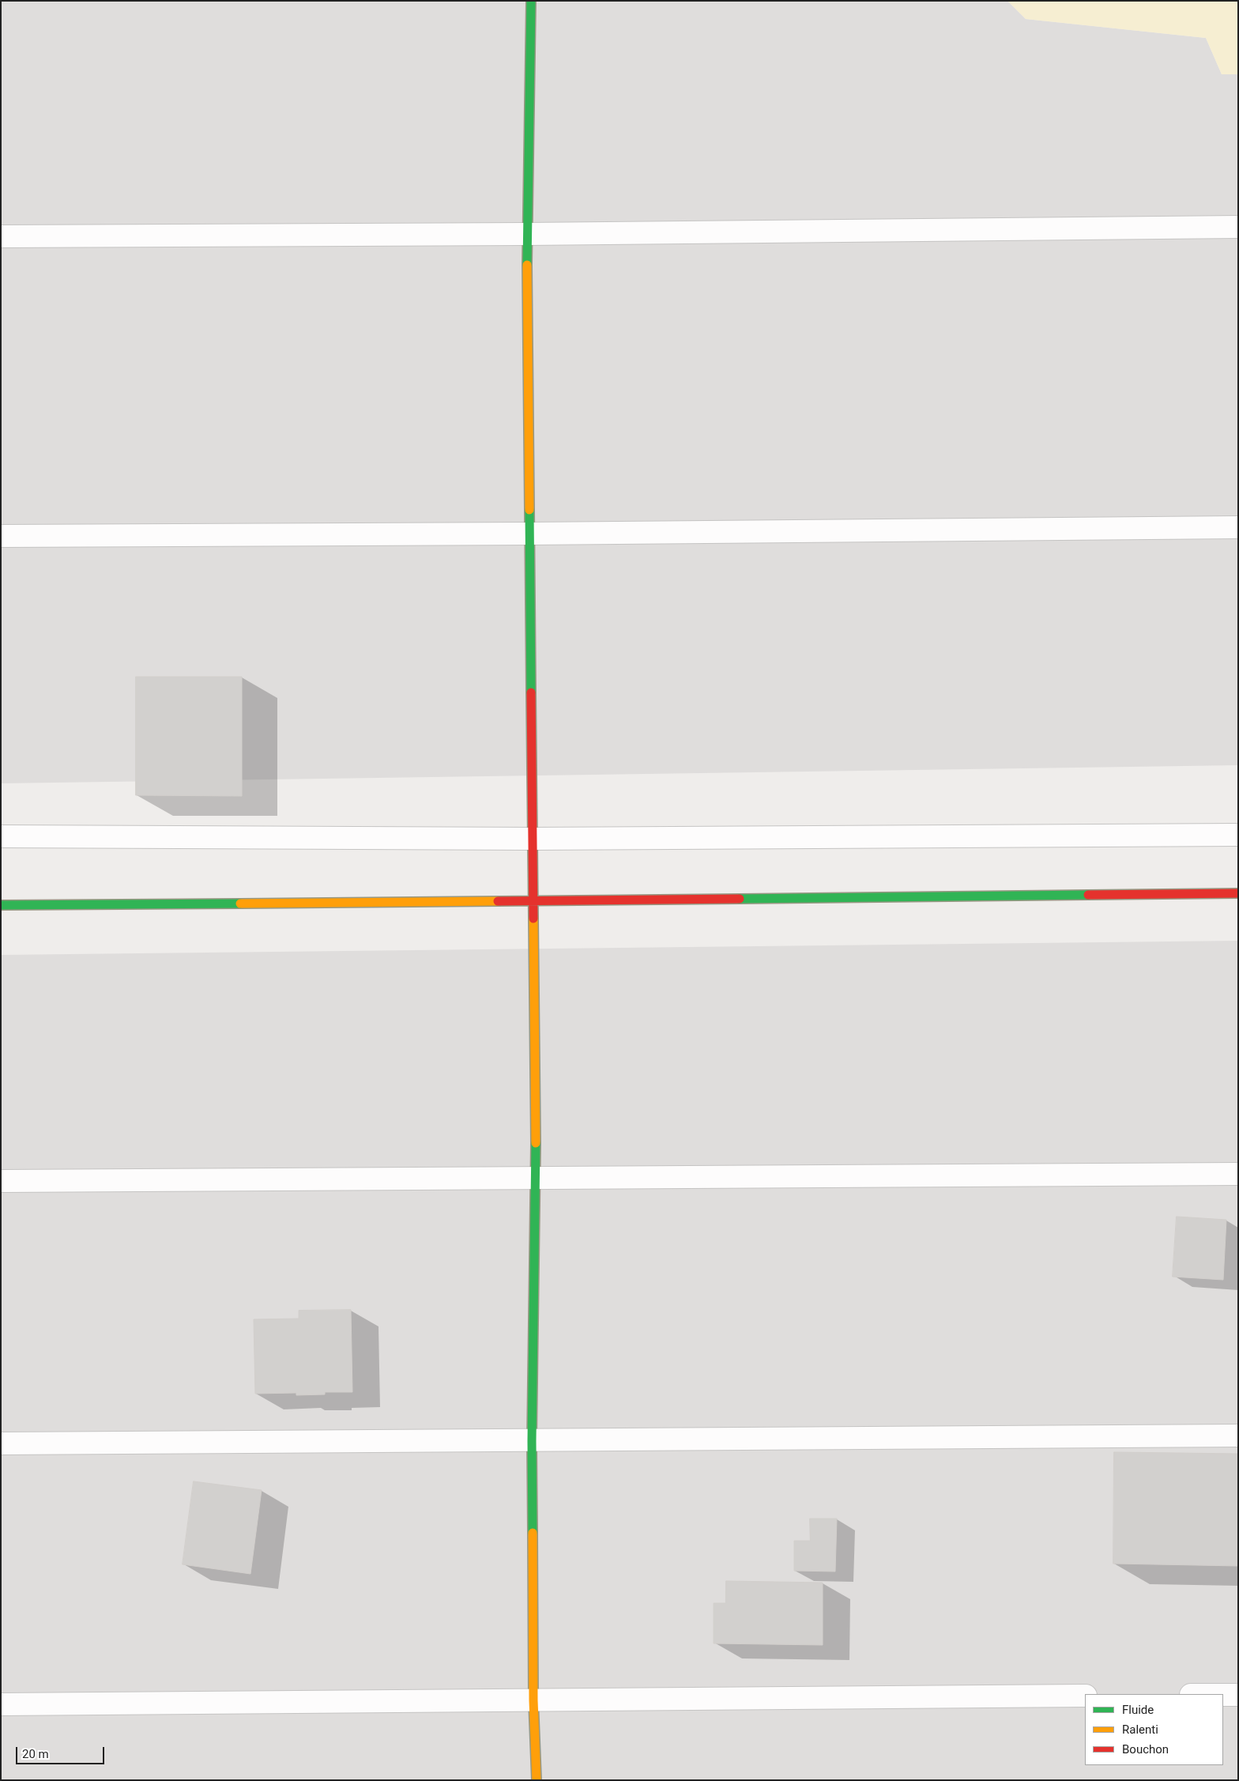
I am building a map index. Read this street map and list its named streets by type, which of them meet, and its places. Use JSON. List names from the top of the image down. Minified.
{"legend":["Fluide","Ralenti","Bouchon"],"scale_bar":"20 m"}
